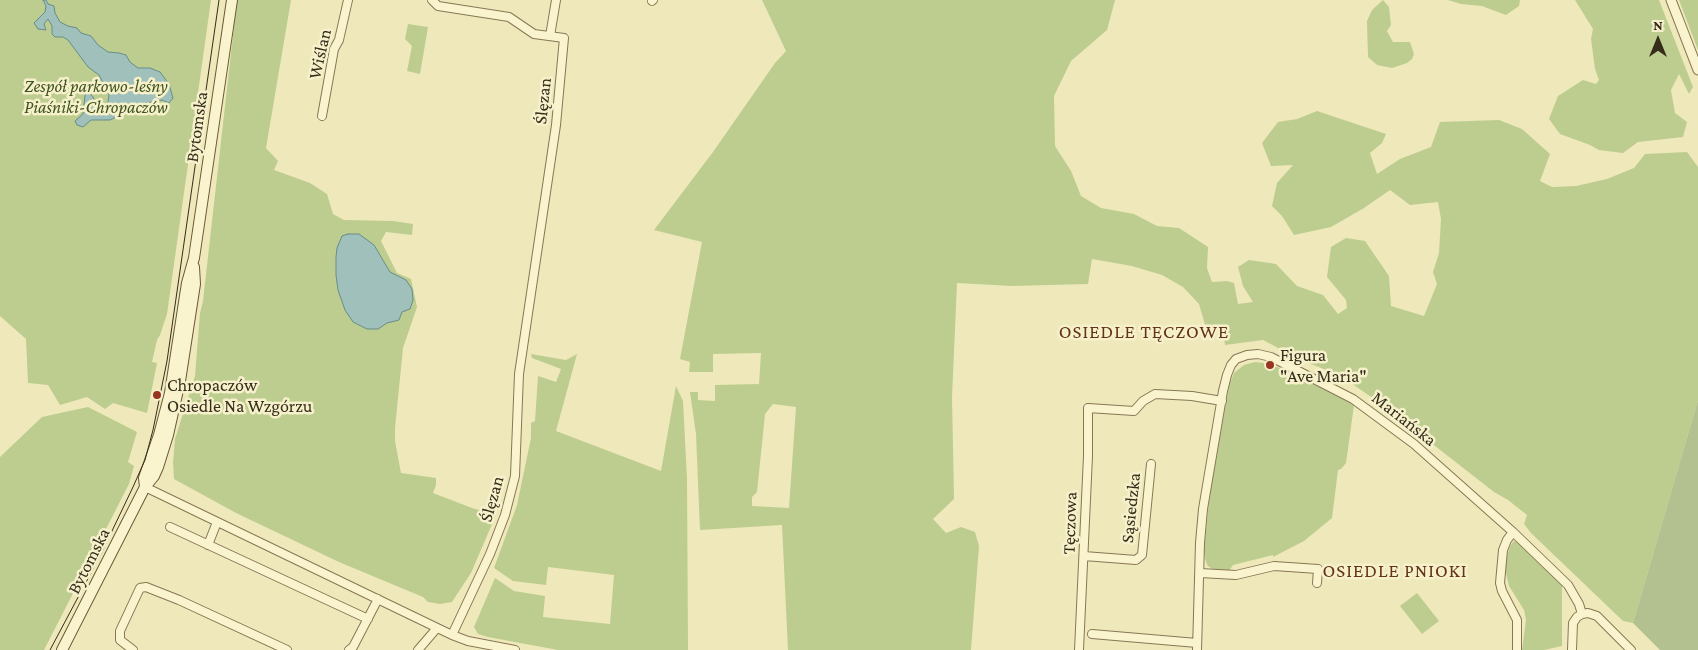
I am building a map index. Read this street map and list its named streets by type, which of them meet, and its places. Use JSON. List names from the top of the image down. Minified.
{"streets":{"main road":["Bytomska"],"street":["Wiślan","Ślęzan","Mariańska","Sąsiedzka","Tęczowa"]},"crossings":[["Mariańska","Tęczowa"],["Sąsiedzka","Tęczowa"]],"districts":["OSIEDLE TĘCZOWE","OSIEDLE PNIOKI"],"parks":["Zespół parkowo-leśny Piaśniki-Chropaczów"],"places":["Figura \"Ave Maria\"","Chropaczów Osiedle Na Wzgórzu"],"north":"top"}
